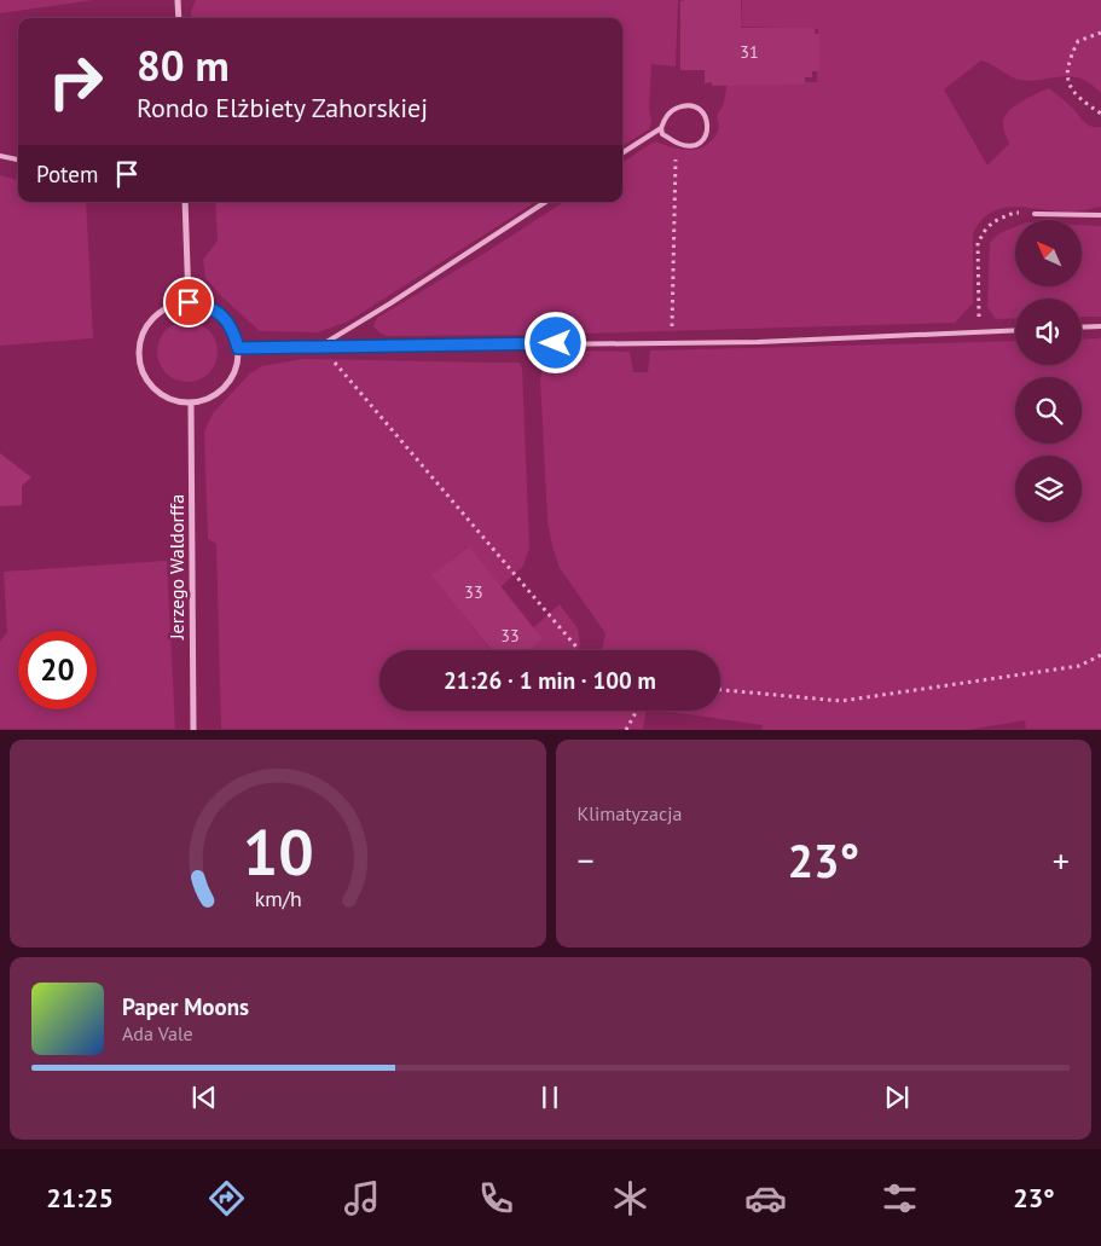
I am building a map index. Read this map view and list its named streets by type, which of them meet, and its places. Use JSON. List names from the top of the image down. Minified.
{"streets":{"street":["Jerzego Waldorffa"]},"house_numbers":["31","33","33"],"north":"top left","page":{"turn":["80 m","Rondo Elżbiety Zahorskiej"],"then":"Potem","limit":"20","trip":"21:26 · 1 min · 100 m","tile":"Klimatyzacja","heat":["−","23°","+"],"song":["Paper Moons","Ada Vale"],"tabs":["21:25","23°"],"gauge":["10","km/h"]}}
